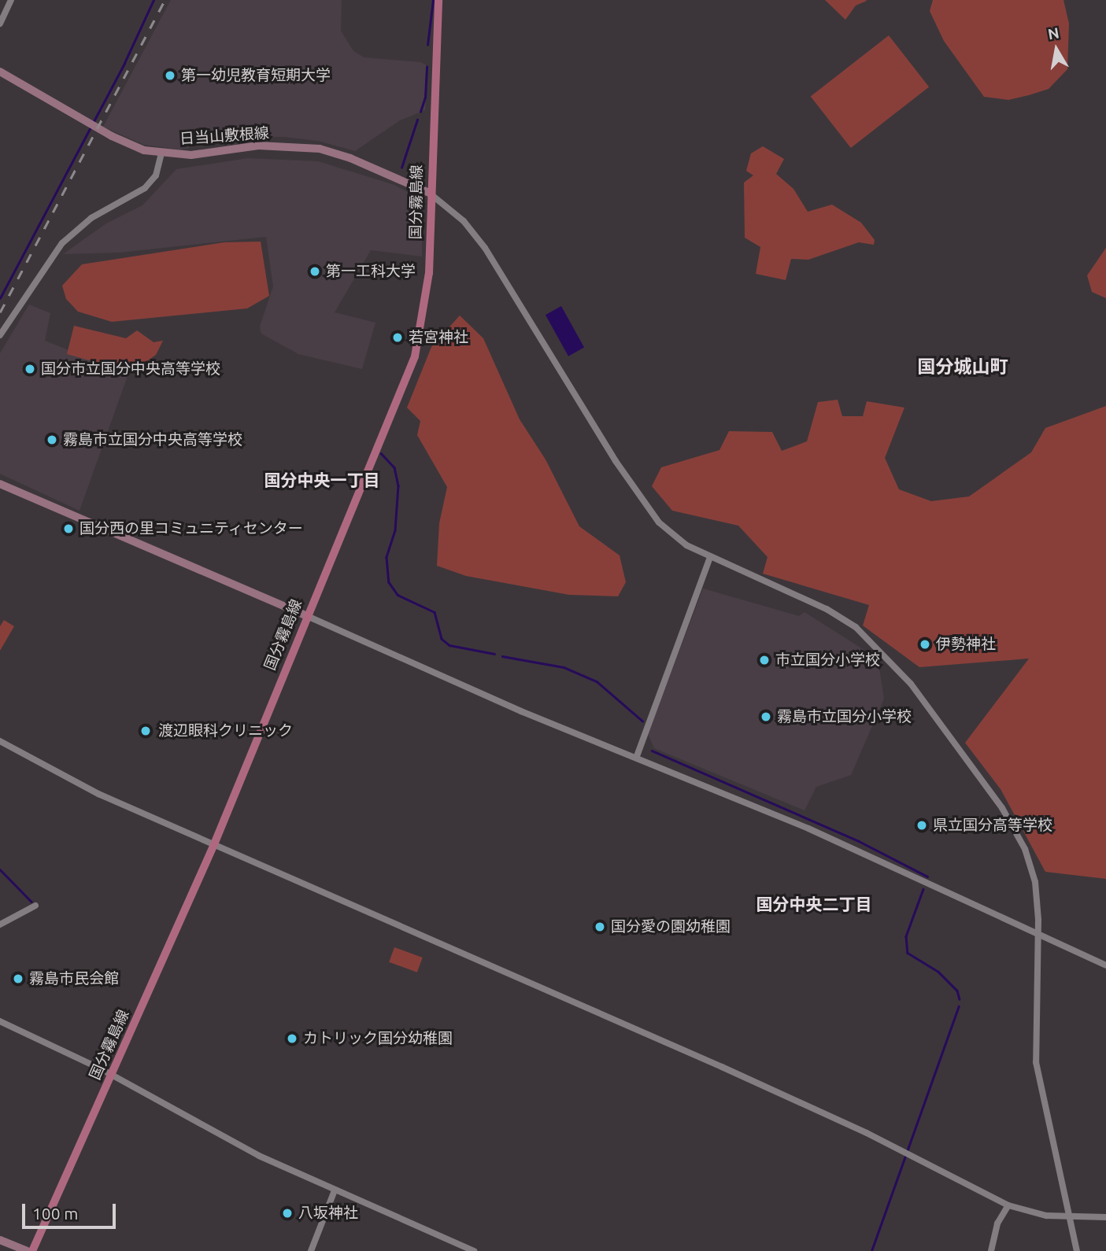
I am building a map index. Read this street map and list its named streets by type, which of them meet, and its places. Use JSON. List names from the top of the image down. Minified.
{"streets":{"main road":["日当山敷根線","国分霧島線"]},"crossings":[["日当山敷根線","国分霧島線"]],"districts":["国分城山町","国分中央一丁目","国分中央二丁目"],"places":["第一幼児教育短期大学","第一工科大学","若宮神社","国分市立国分中央高等学校","霧島市立国分中央高等学校","国分西の里コミュニティセンター","伊勢神社","市立国分小学校","霧島市立国分小学校","渡辺眼科クリニック","県立国分高等学校","国分愛の園幼稚園","霧島市民会館","カトリック国分幼稚園","八坂神社"],"scale_bar":"100 m","north":"top"}
